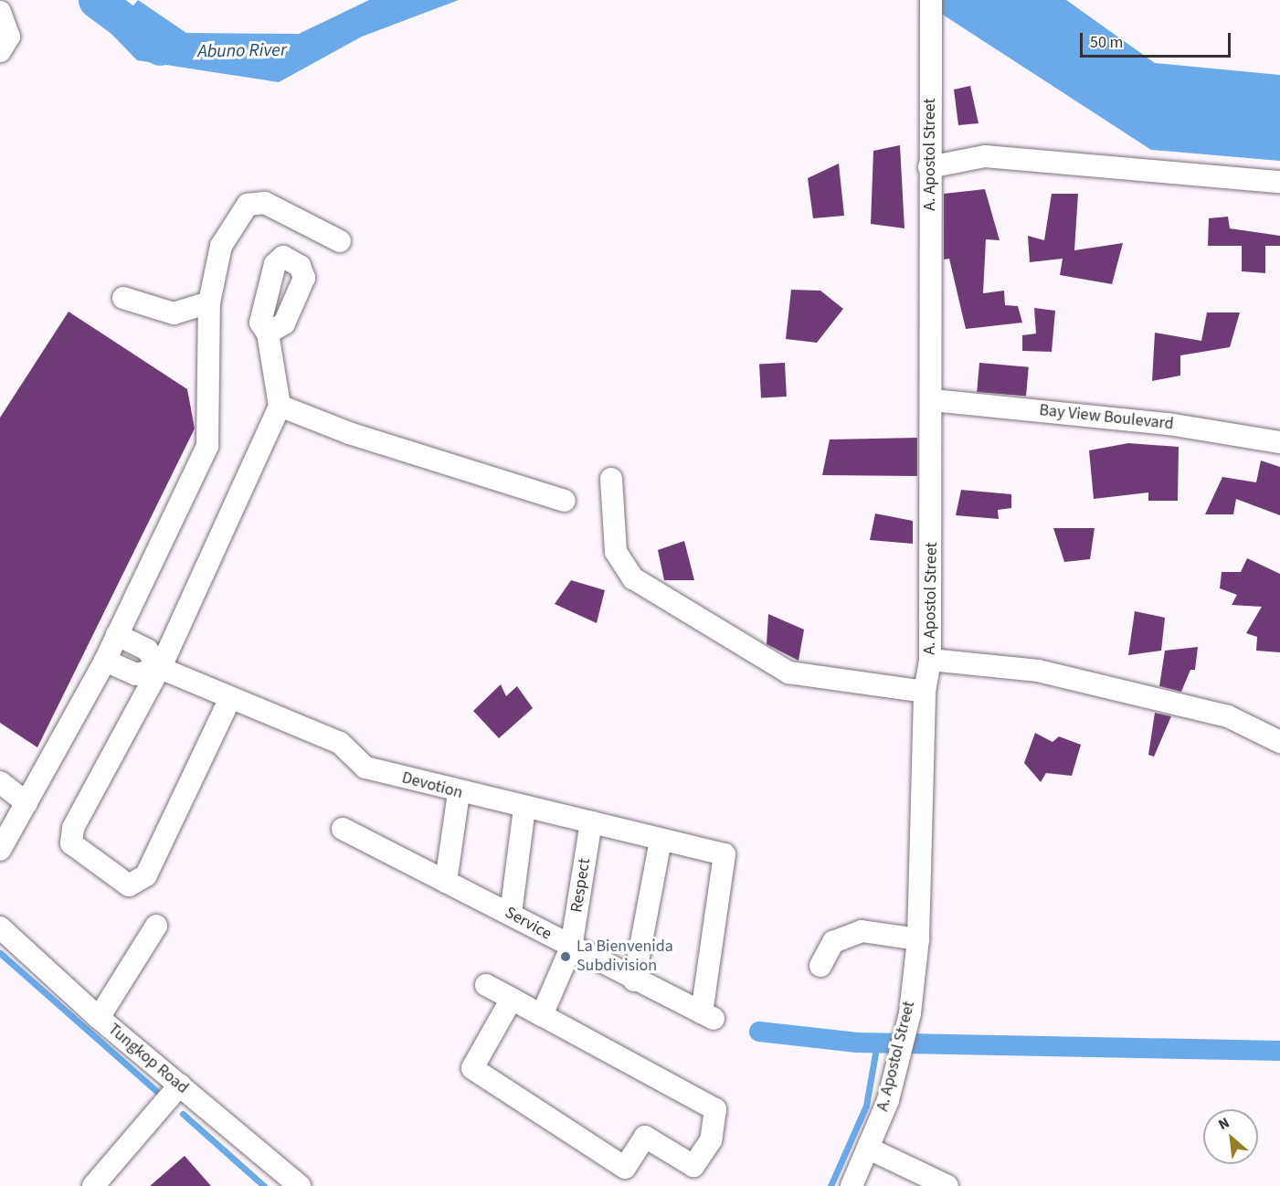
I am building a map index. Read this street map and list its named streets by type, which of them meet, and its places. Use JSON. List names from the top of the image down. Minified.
{"streets":{"street":["A. Apostol Street","Bay View Boulevard","Devotion","Respect","Service","Tungkop Road"]},"crossings":[["A. Apostol Street","Bay View Boulevard"],["Devotion","Respect"],["Devotion","Service"],["Respect","Service"]],"water":["Abuno River"],"places":["La Bienvenida Subdivision"],"scale_bar":"50 m","north":"top left"}
